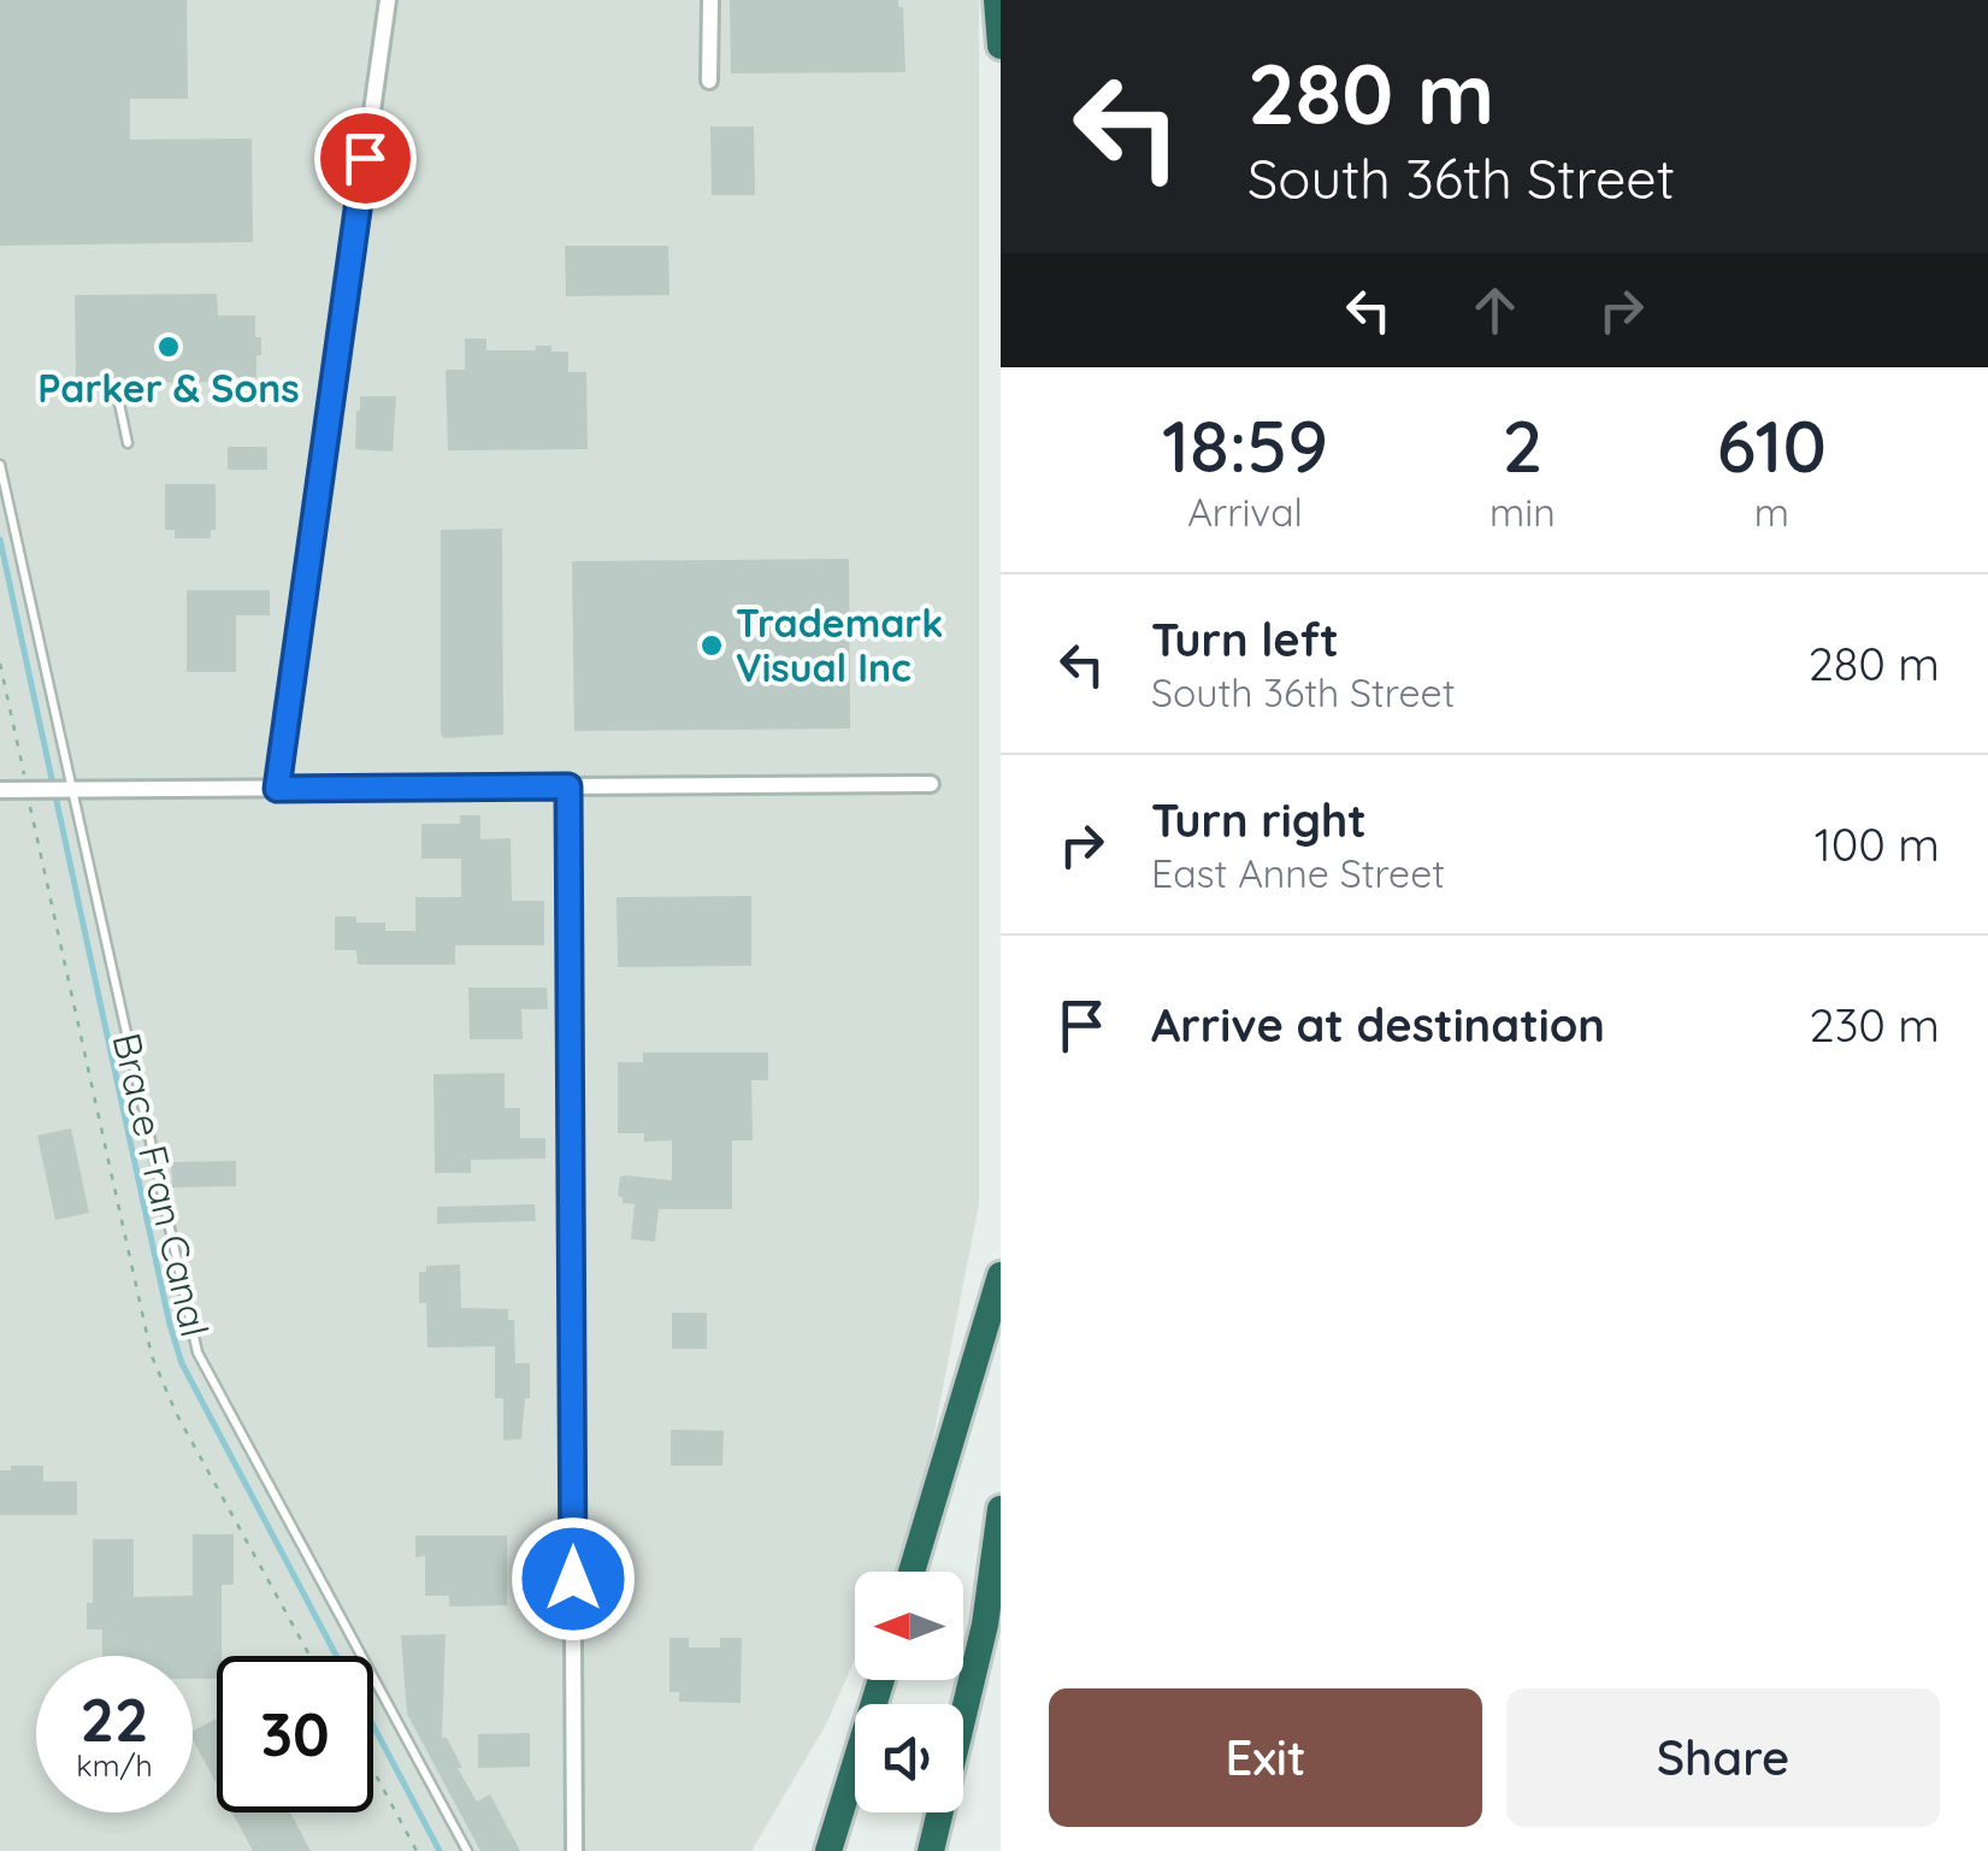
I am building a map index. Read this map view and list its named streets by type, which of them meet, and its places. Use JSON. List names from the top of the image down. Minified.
{"streets":{"lane":["Brace Fran Canal"]},"places":["Parker & Sons","Trademark Visual Inc"],"north":"left","page":{"turn":["280 m","South 36th Street"],"eta":["18:59","Arrival","2","min","610","m"],"list":[{"name":"Turn left","note":"South 36th Street","value":"280 m"},{"name":"Turn right","note":"East Anne Street","value":"100 m"},{"name":"Arrive at destination","value":"230 m"}],"speed":"22 km/h","limit":"30","buttons":["Exit","Share"]}}
